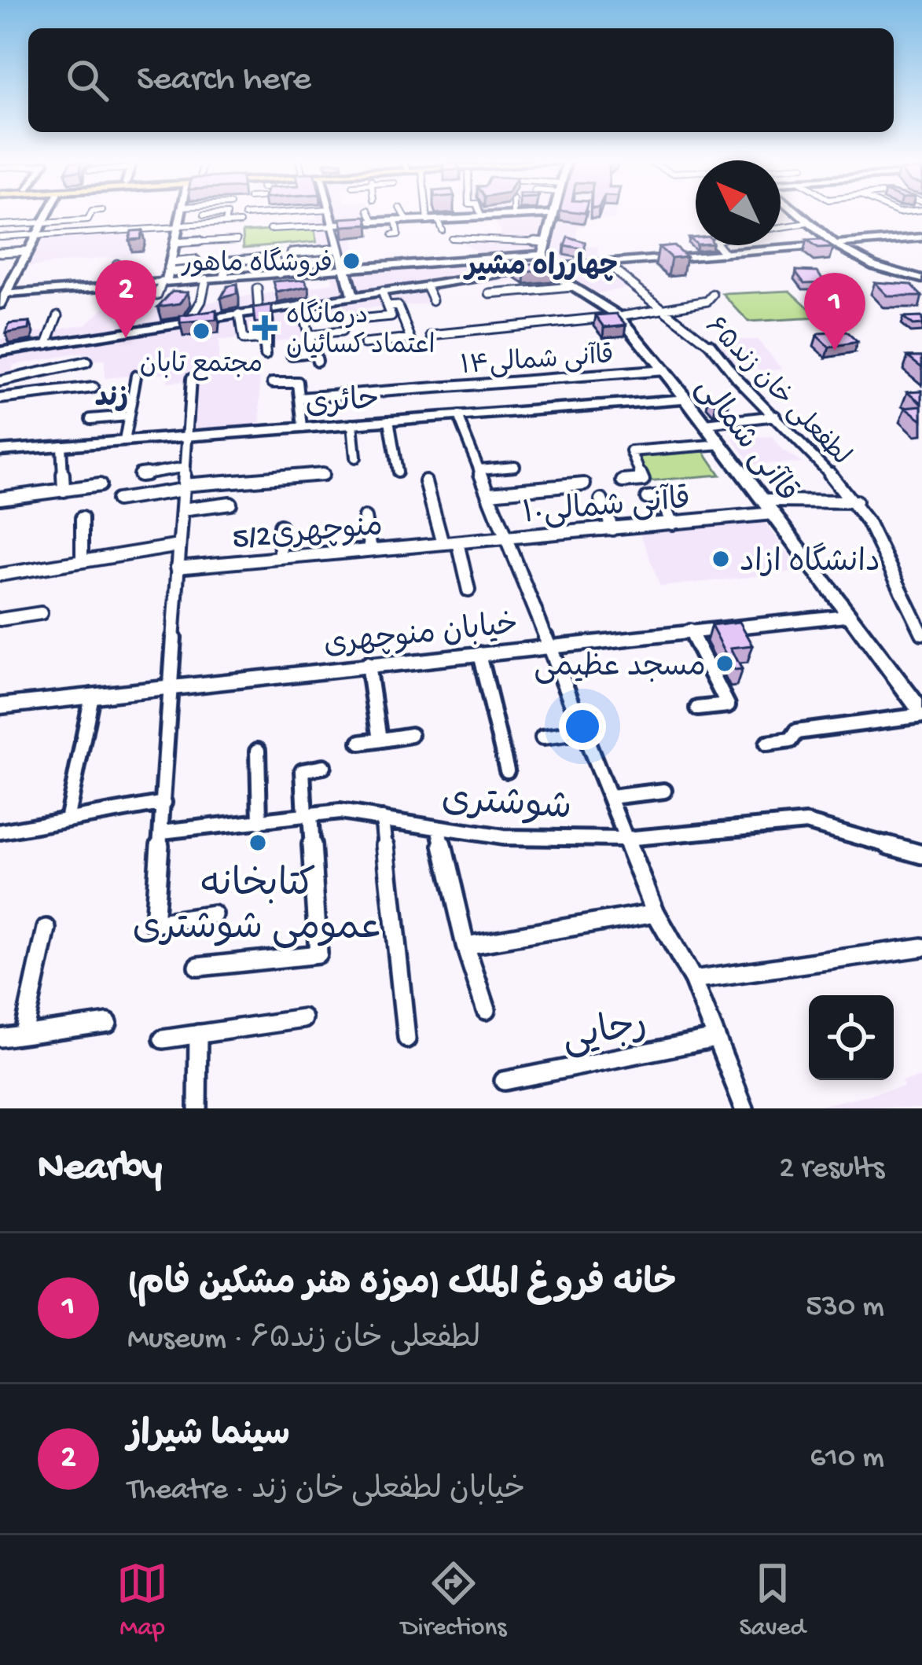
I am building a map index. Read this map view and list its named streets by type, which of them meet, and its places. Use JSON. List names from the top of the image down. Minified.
{"streets":{"street":["قاآنی شمالی۱۴","لطفعلی خان زند۶۵","حائری","قاآنی شمالی","قاآنی شمالی۱۰","5/2منوچهری","خیابان منوچهری","شوشتری","رجایی"]},"crossings":[["قاآنی شمالی۱۴","قاآنی شمالی"],["حائری","قاآنی شمالی"],["قاآنی شمالی","قاآنی شمالی۱۰"],["قاآنی شمالی","خیابان منوچهری"],["قاآنی شمالی۱۰","5/2منوچهری"]],"districts":["چهارراه مشیر","زند"],"places":{"other":["فروشگاه ماهور","مجتمع تابان","دانشگاه ازاد","مسجد عظیمی","کتابخانه عمومی شوشتری"],"health":["درمانگاه اعتماد کسائیان"]},"north":"top left","page":{"search":"Search here","pins":["2","1"],"heading":["Nearby","2 results"],"list":[{"mark":"1","name":"خانه فروغ الملک (موزه هنر مشکین فام)","note":"Museum · لطفعلی خان زند۶۵","value":"530 m"},{"mark":"2","name":"سینما شیراز","note":"Theatre · خیابان لطفعلی خان زند","value":"610 m"}],"nav":["Map","Directions","Saved"]}}
